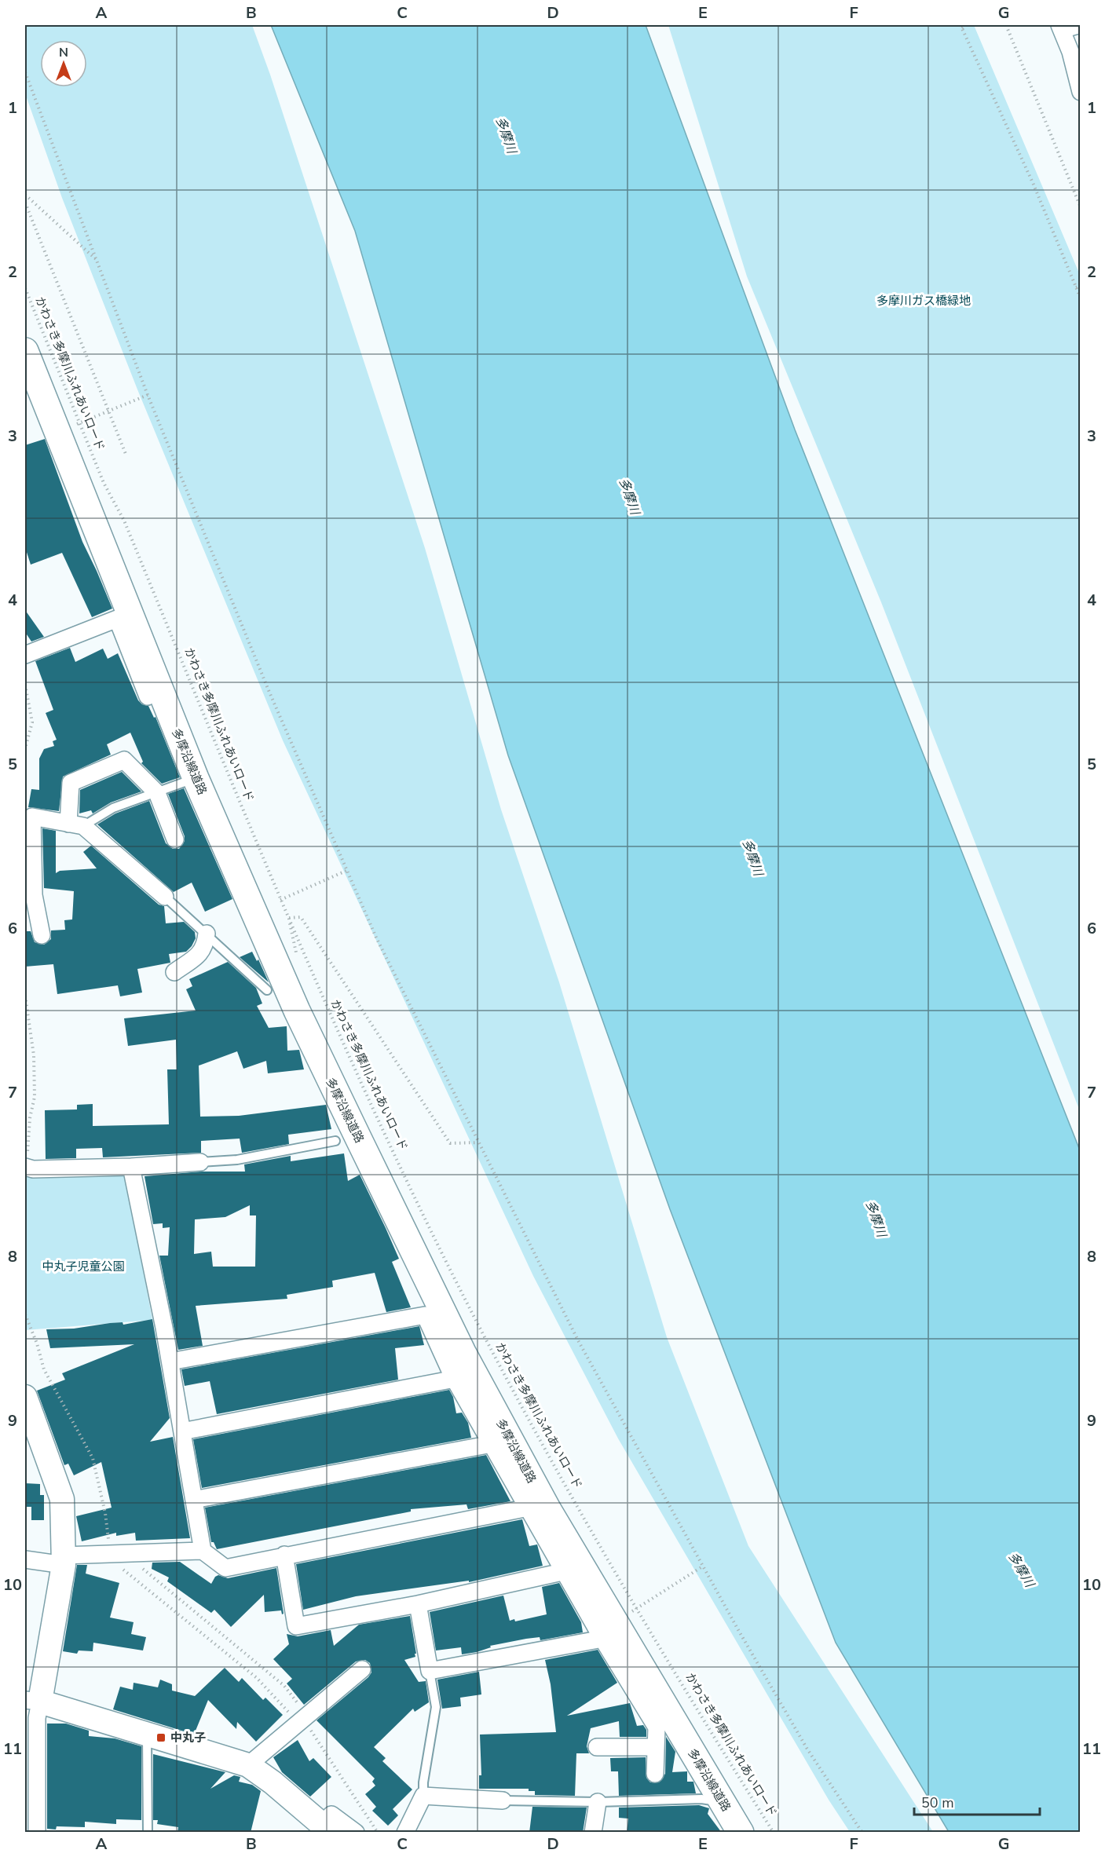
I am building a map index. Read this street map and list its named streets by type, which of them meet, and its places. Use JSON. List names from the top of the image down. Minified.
{"streets":{"main road":["多摩沿線道路"],"path":["かわさき多摩川ふれあいロード"]},"water":["多摩川"],"parks":["多摩川ガス橋緑地","中丸子児童公園"],"places":{"transit":["中丸子"]},"scale_bar":"50 m","north":"top","grid":{"columns":["A","B","C","D","E","F","G"],"rows":["1","2","3","4","5","6","7","8","9","10","11"]}}
